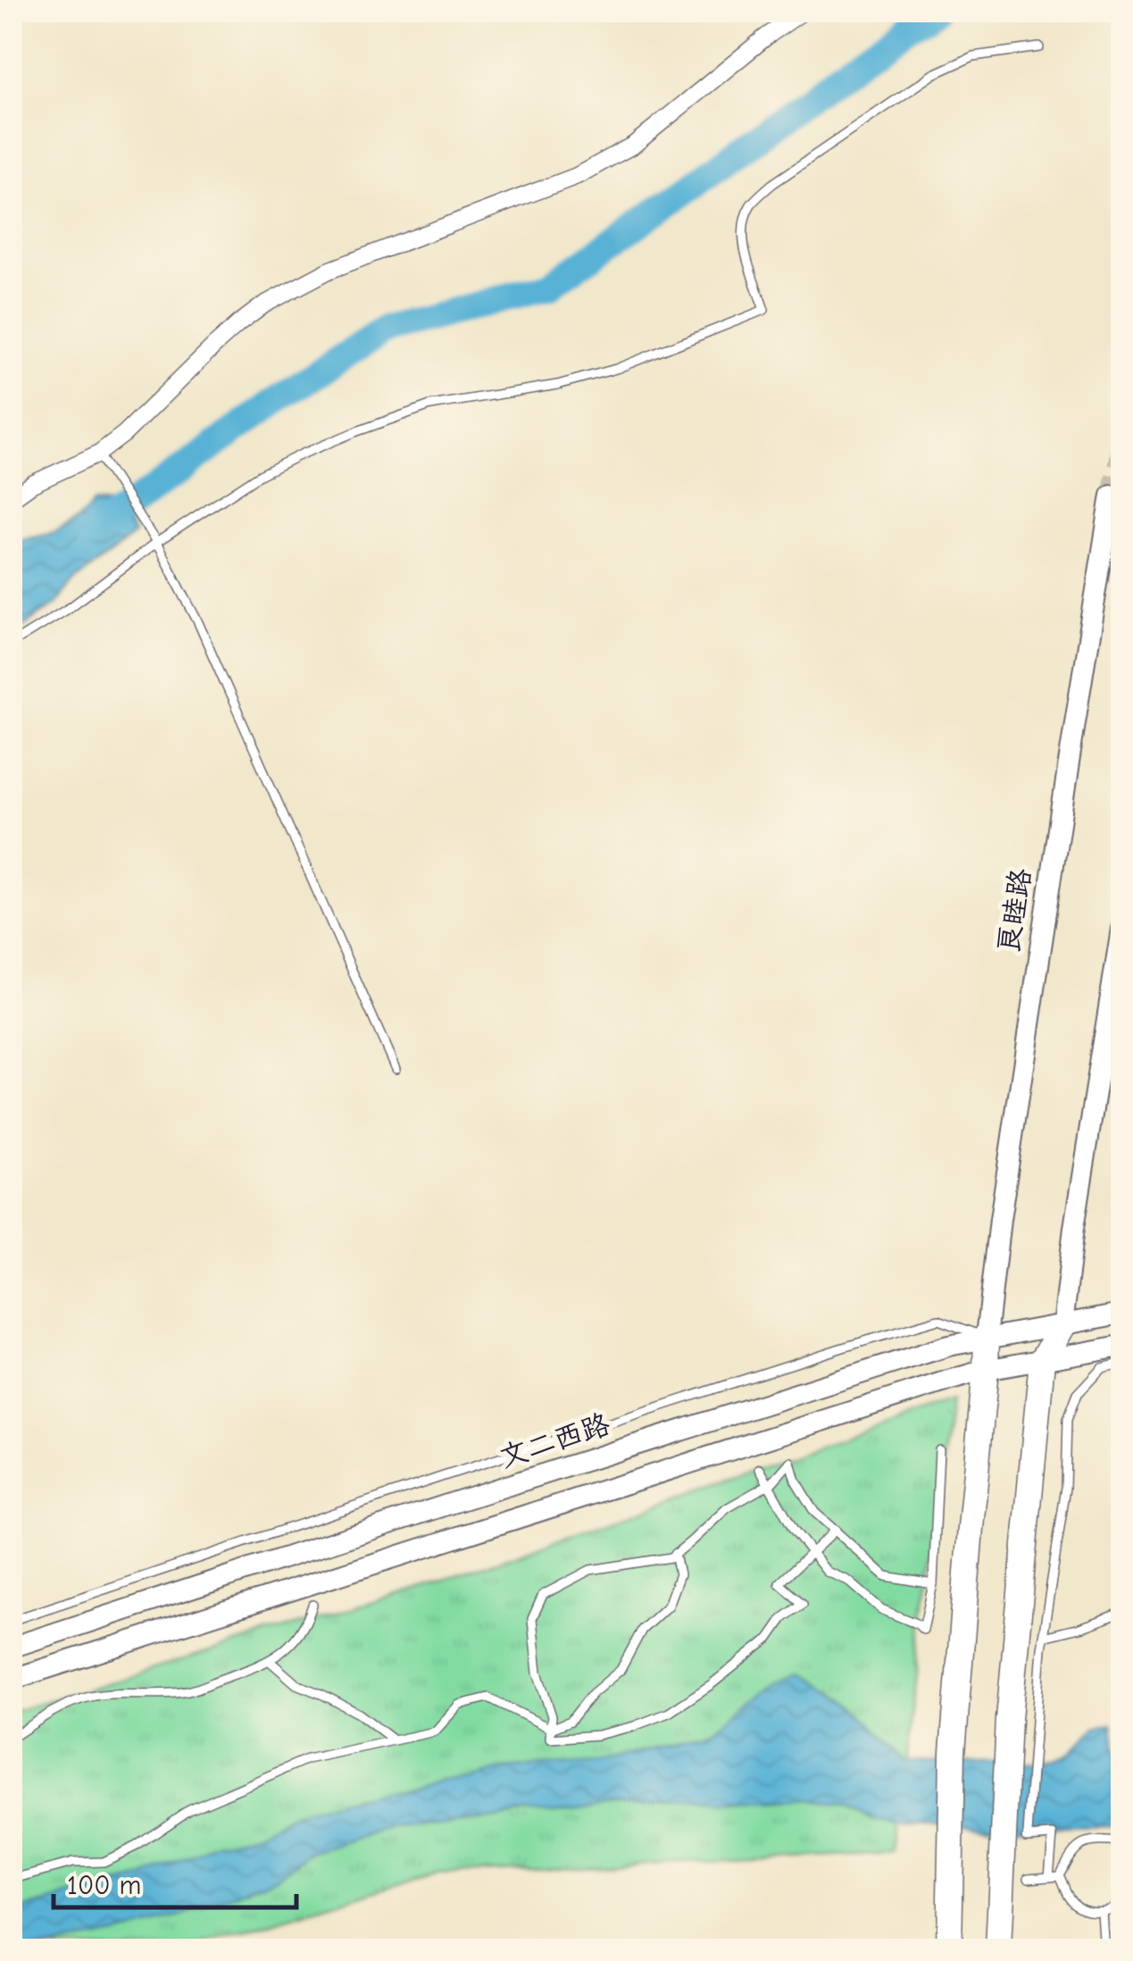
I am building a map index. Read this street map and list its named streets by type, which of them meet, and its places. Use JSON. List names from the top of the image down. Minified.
{"streets":{"main road":["良睦路","文二西路"]},"crossings":[["良睦路","文二西路"]],"scale_bar":"100 m"}
